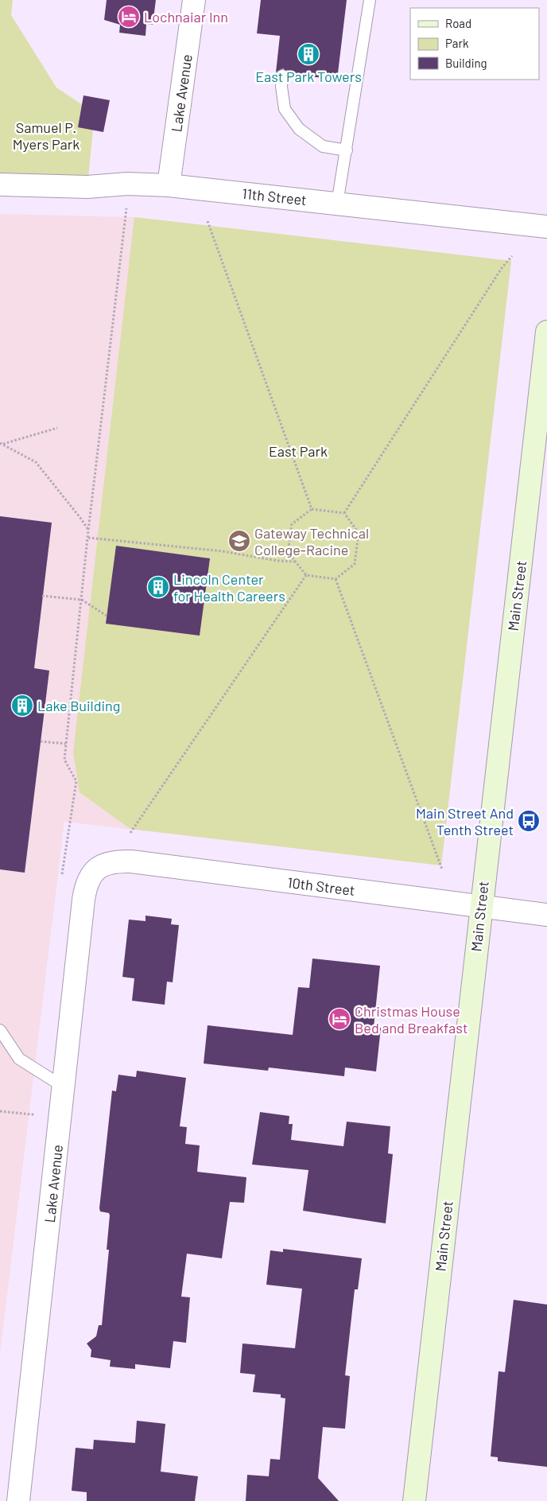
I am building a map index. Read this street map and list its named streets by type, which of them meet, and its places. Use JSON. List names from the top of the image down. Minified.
{"streets":{"main road":["Main Street"],"street":["Lake Avenue","11th Street","10th Street"]},"crossings":[["Lake Avenue","11th Street"],["Lake Avenue","10th Street"],["Main Street","10th Street"]],"parks":["Samuel P. Myers Park","East Park"],"places":{"hotel":["Lochnaiar Inn","Christmas House Bed and Breakfast"],"building":["East Park Towers","Lincoln Center for Health Careers","Lake Building"],"school or university":["Gateway Technical College-Racine"],"bus stop":["Main Street And Tenth Street"]},"legend":["Road","Park","Building"]}
